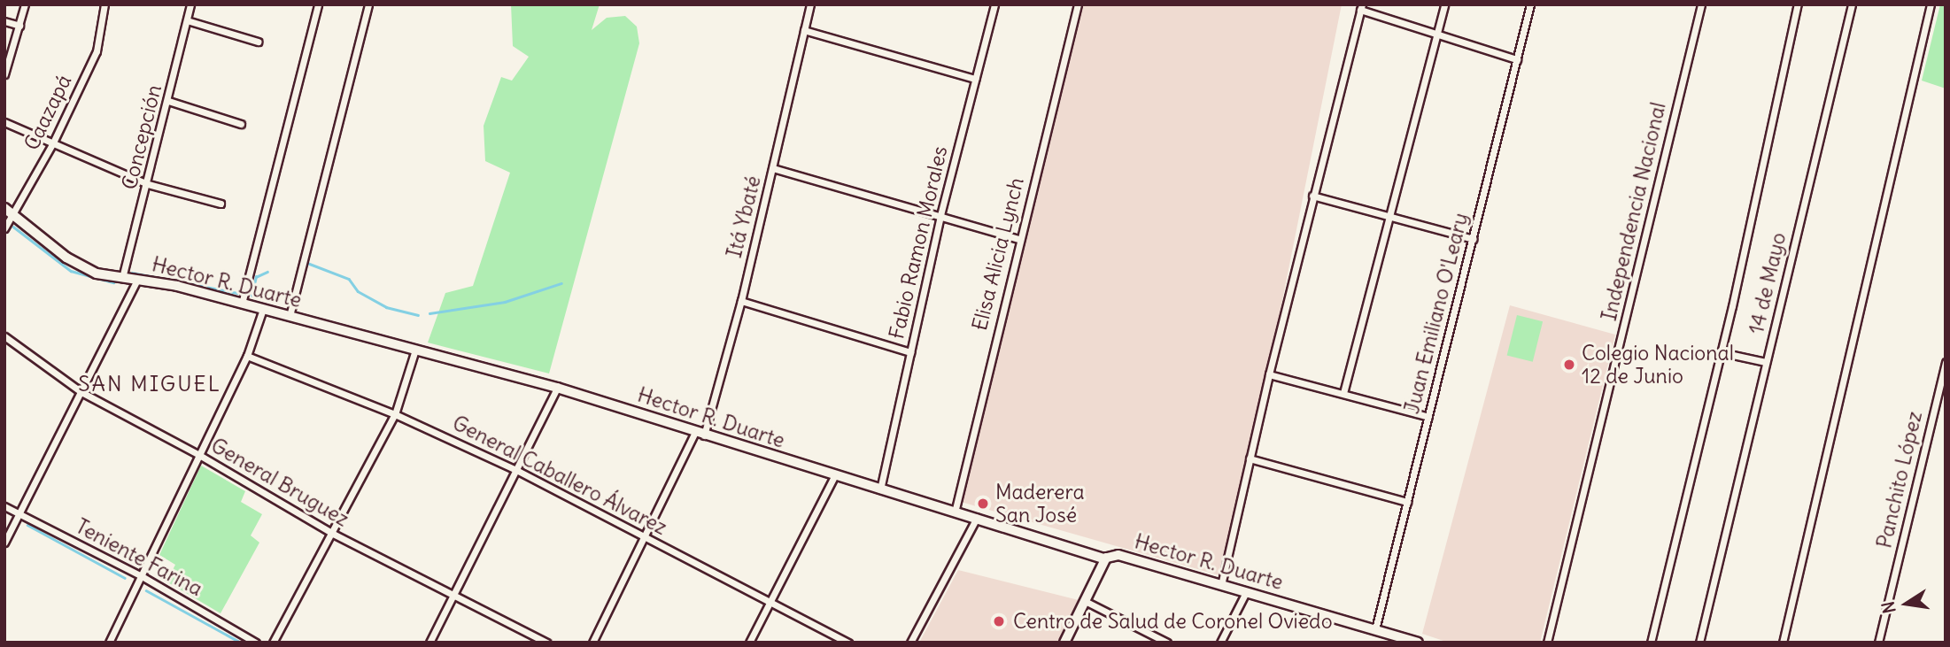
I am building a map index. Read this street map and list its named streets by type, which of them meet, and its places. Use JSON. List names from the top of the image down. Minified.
{"streets":{"street":["Caazapá","Concepción","Independencia Nacional","Itá Ybaté","Fabio Ramon Morales","Elisa Alicia Lynch","Hector R. Duarte","14 de Mayo","Juan Emiliano O'Leary","General Caballero Álvarez","Panchito López","General Bruguez","Teniente Farina"]},"crossings":[["Caazapá","Hector R. Duarte"],["Concepción","Hector R. Duarte"],["Itá Ybaté","Hector R. Duarte"],["Itá Ybaté","General Caballero Álvarez"],["Fabio Ramon Morales","Hector R. Duarte"],["Elisa Alicia Lynch","Hector R. Duarte"],["Hector R. Duarte","Juan Emiliano O'Leary"]],"districts":["SAN MIGUEL"],"places":["Colegio Nacional 12 de Junio","Maderera San José","Centro de Salud de Coronel Oviedo"],"north":"left"}
